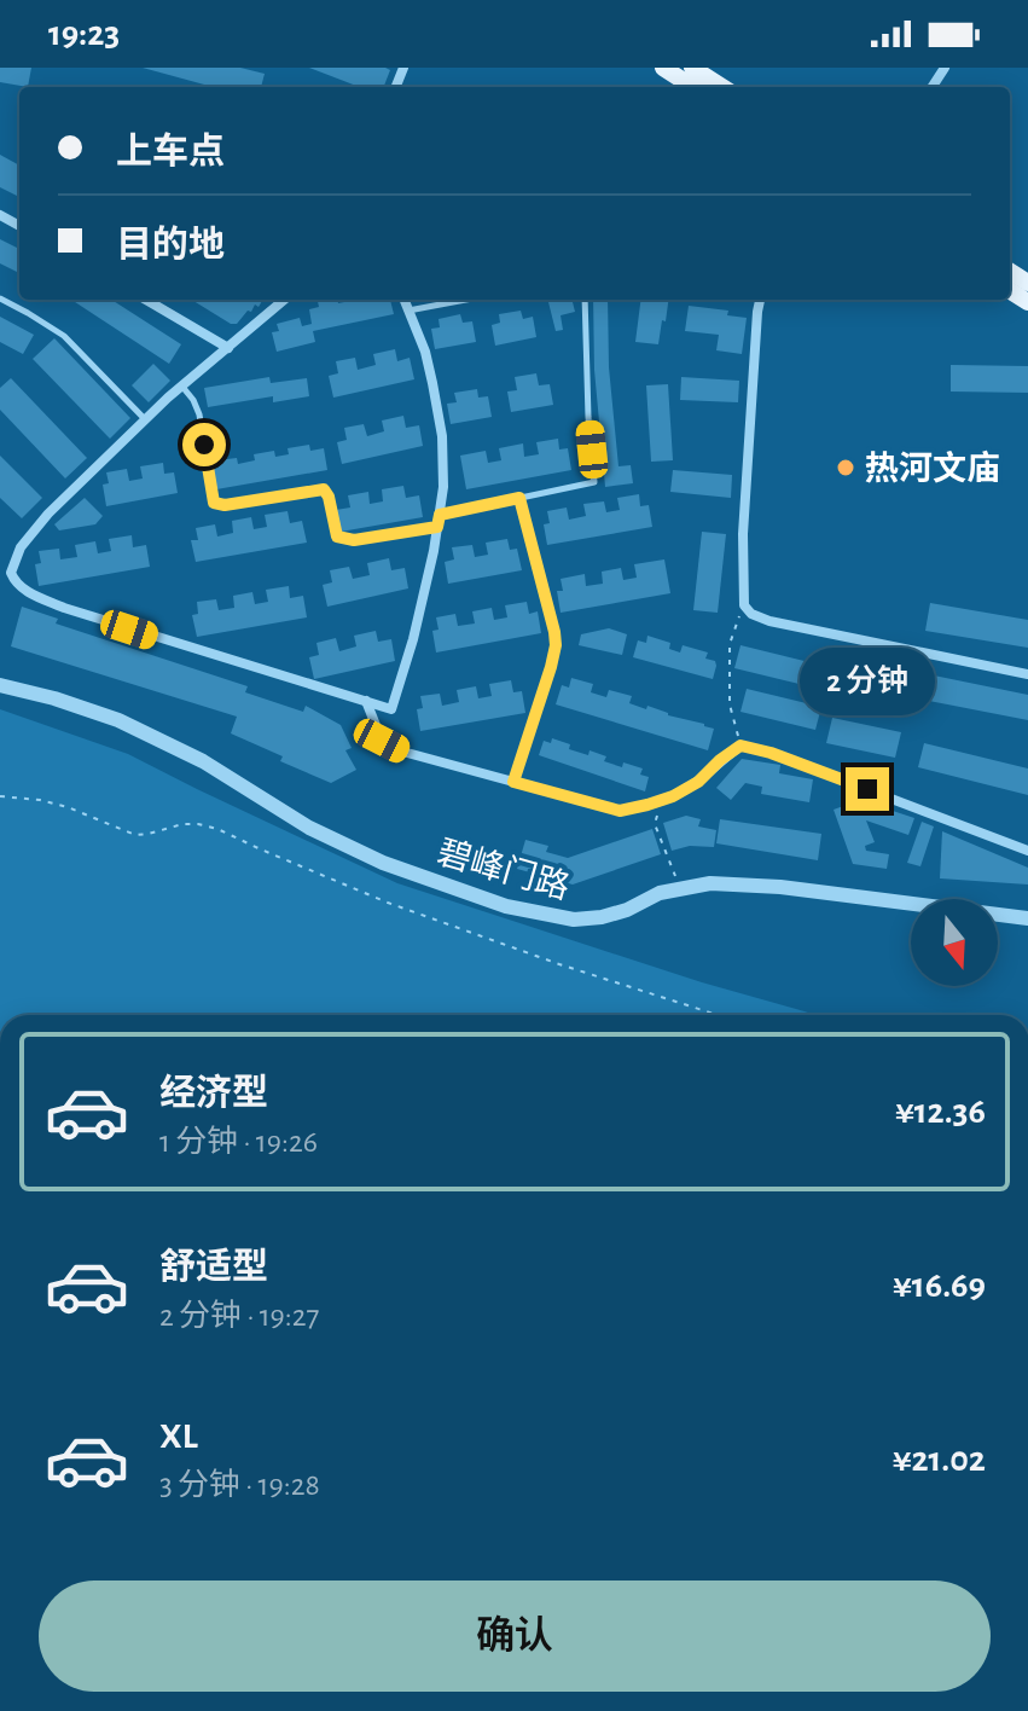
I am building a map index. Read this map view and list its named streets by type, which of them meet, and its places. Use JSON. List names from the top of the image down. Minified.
{"streets":{"street":["碧峰门路"]},"places":["热河文庙"],"north":"bottom","page":{"status":"19:23","banner":["上车点","目的地"],"bubble":"2 分钟","list":[{"name":"经济型","note":"1 分钟 · 19:26","value":"¥12.36"},{"name":"舒适型","note":"2 分钟 · 19:27","value":"¥16.69"},{"name":"XL","note":"3 分钟 · 19:28","value":"¥21.02"}],"buttons":"确认"}}
